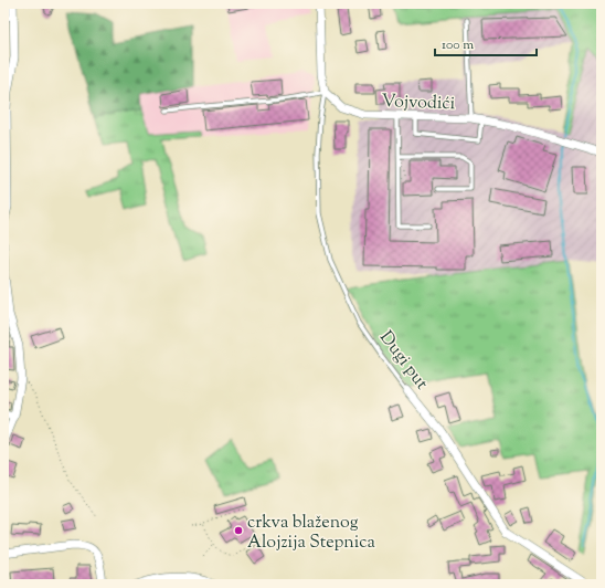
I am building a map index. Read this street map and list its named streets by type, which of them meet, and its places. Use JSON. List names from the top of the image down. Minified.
{"streets":{"street":["Vojvodići","Dugi put"]},"crossings":[["Vojvodići","Dugi put"]],"places":["crkva blaženog Alojzija Stepnica"],"scale_bar":"100 m"}
